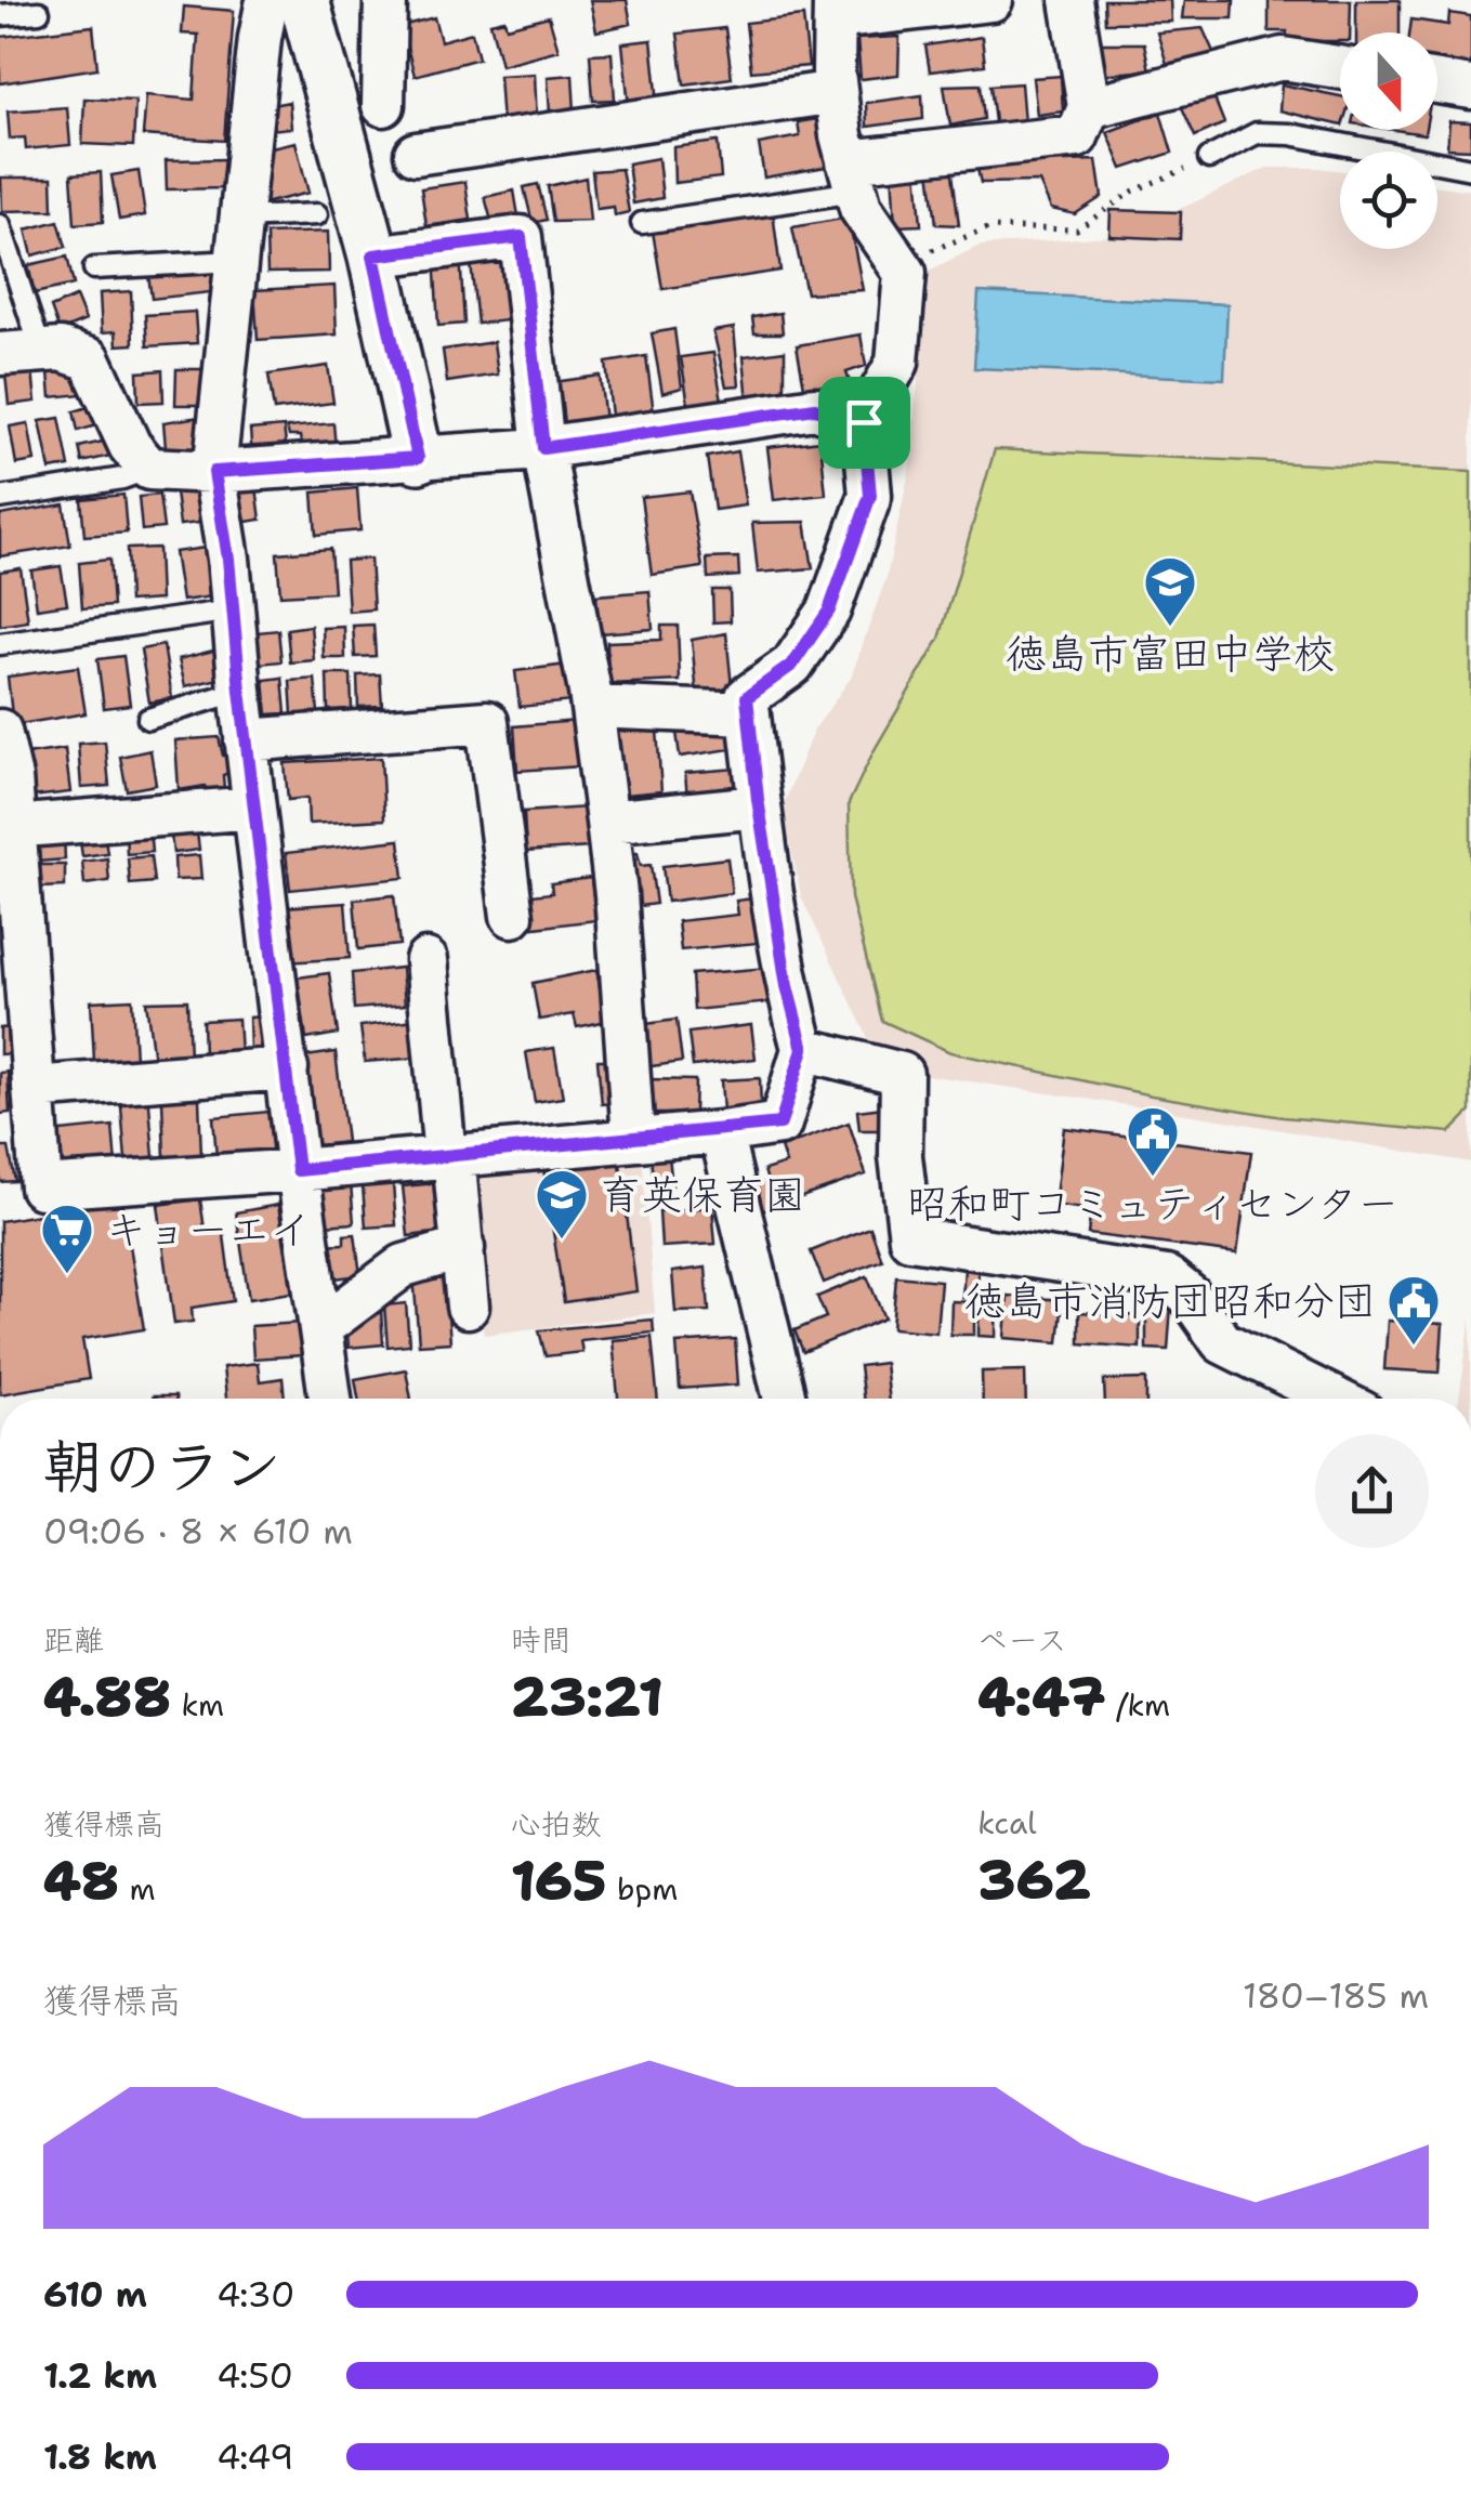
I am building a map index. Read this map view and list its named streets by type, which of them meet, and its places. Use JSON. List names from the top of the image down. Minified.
{"places":{"school or university":["徳島市富田中学校","育英保育園"],"public building":["昭和町コミュティセンター","徳島市消防団昭和分団"],"supermarket":["キョーエイ"]},"north":"bottom","page":{"heading":["朝のラン","09:06 · 8 × 610 m"],"stats":[["距離","4.88 km"],["時間","23:21"],["ペース","4:47 /km"],["獲得標高","48 m"],["心拍数","165 bpm"],["kcal","362"]],"chart":["獲得標高","180–185 m"],"list":[{"name":"610 m","note":"4:30"},{"name":"1.2 km","note":"4:50"},{"name":"1.8 km","note":"4:49"}]}}
